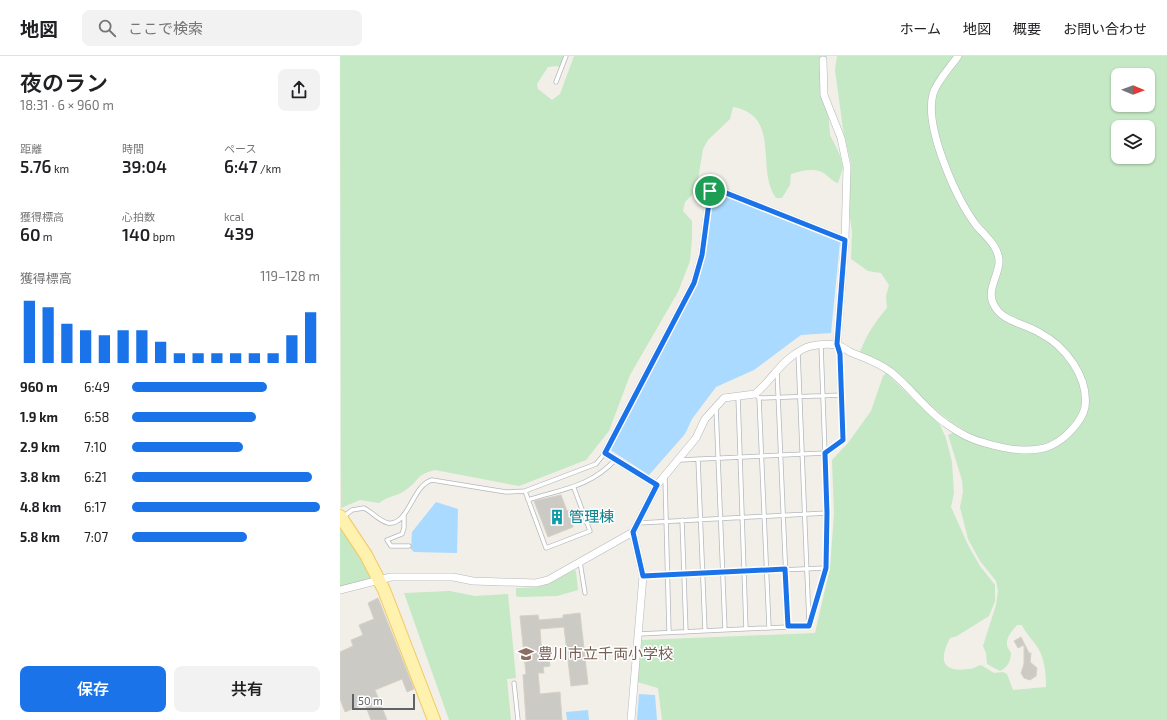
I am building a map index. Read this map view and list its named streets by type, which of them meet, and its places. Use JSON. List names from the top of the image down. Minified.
{"places":{"building":["管理棟"],"school or university":["豊川市立千両小学校"]},"scale_bar":"50 m","north":"right","page":{"header":"地図","search":"ここで検索","nav":["ホーム","地図","概要","お問い合わせ"],"heading":["夜のラン","18:31 · 6 × 960 m"],"stats":[["距離","5.76 km"],["時間","39:04"],["ペース","6:47 /km"],["獲得標高","60 m"],["心拍数","140 bpm"],["kcal","439"]],"chart":["獲得標高","119–128 m"],"list":[{"name":"960 m","note":"6:49"},{"name":"1.9 km","note":"6:58"},{"name":"2.9 km","note":"7:10"},{"name":"3.8 km","note":"6:21"},{"name":"4.8 km","note":"6:17"},{"name":"5.8 km","note":"7:07"}],"buttons":["保存","共有"],"scale":"50 m"}}
